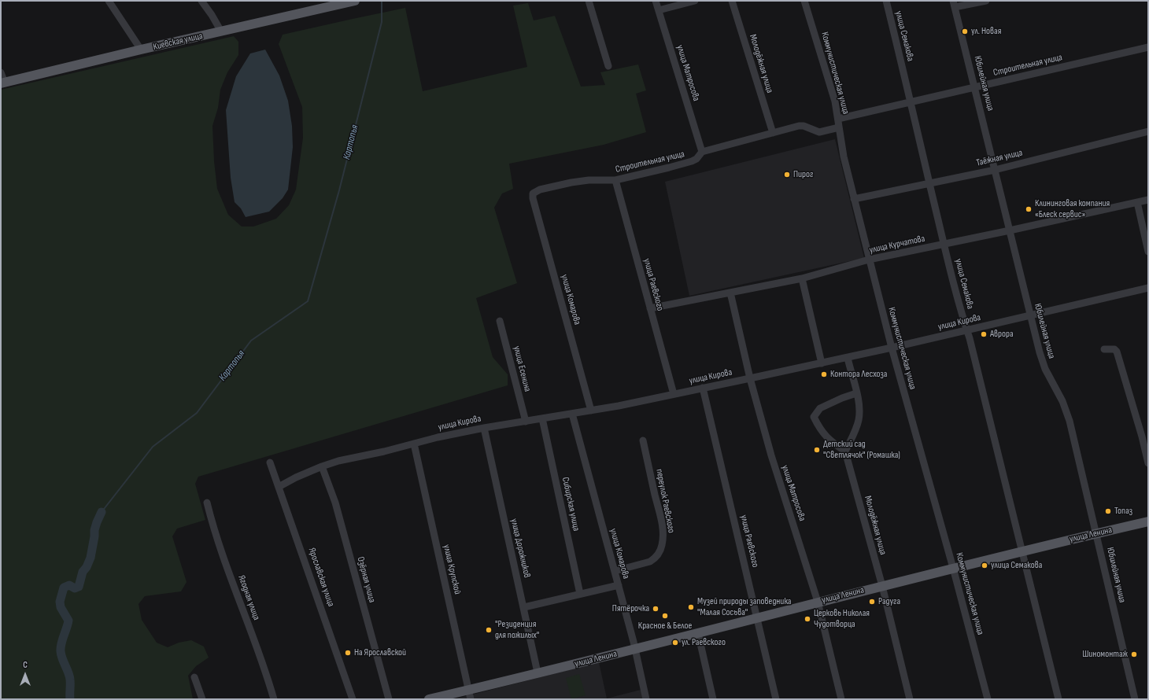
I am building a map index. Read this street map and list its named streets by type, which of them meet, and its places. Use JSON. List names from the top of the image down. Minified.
{"streets":{"main road":["Киевская улица","улица Ленина"],"street":["улица Семакова","Молодёжная улица","Строительная улица","улица Матросова","Коммунистическая улица","Юбилейная улица","Таёжная улица","улица Курчатова","улица Раевского","улица Комарова","улица Кирова","улица Есенина","переулок Раевского","Сибирская улица","улица Дорожников","улица Крупской","Ярославская улица","Озёрная улица","Ягодная улица"]},"crossings":[["улица Семакова","Строительная улица"],["улица Семакова","Таёжная улица"],["улица Семакова","улица Курчатова"],["улица Семакова","улица Кирова"],["улица Семакова","улица Ленина"],["Молодёжная улица","Строительная улица"],["Молодёжная улица","улица Ленина"],["Строительная улица","улица Матросова"],["Строительная улица","Коммунистическая улица"],["Строительная улица","Юбилейная улица"],["Строительная улица","улица Раевского"],["Строительная улица","улица Комарова"],["улица Матросова","улица Курчатова"],["улица Матросова","улица Кирова"],["улица Матросова","улица Ленина"],["Коммунистическая улица","Таёжная улица"],["Коммунистическая улица","улица Курчатова"],["Коммунистическая улица","улица Кирова"],["Коммунистическая улица","улица Ленина"],["Юбилейная улица","Таёжная улица"],["Юбилейная улица","улица Курчатова"],["Юбилейная улица","улица Кирова"],["Юбилейная улица","улица Ленина"],["улица Курчатова","улица Раевского"],["улица Раевского","улица Кирова"],["улица Раевского","улица Ленина"],["улица Комарова","улица Кирова"],["улица Комарова","переулок Раевского"],["улица Комарова","улица Ленина"],["улица Кирова","улица Есенина"],["улица Кирова","Сибирская улица"],["улица Кирова","улица Дорожников"],["улица Кирова","улица Крупской"],["улица Кирова","Ярославская улица"],["улица Кирова","Озёрная улица"],["улица Ленина","улица Дорожников"],["улица Ленина","улица Крупской"]],"water":["Картопья"],"places":["ул. Новая","Пирог","Клининговая компания «Блеск сервис»","Аврора","Контора Лесхоза","Детский сад \"Светлячок\" (Ромашка)","Топаз","улица Семакова","Радуга","Музей природы заповедника \"Малая Сосьва\"","Пятёрочка","Красное & Белое","Церковь Николая Чудотворца","\"Резиденция для пожилых\"","ул. Раевского","На Ярославской","Шиномонтаж"],"north":"top"}
